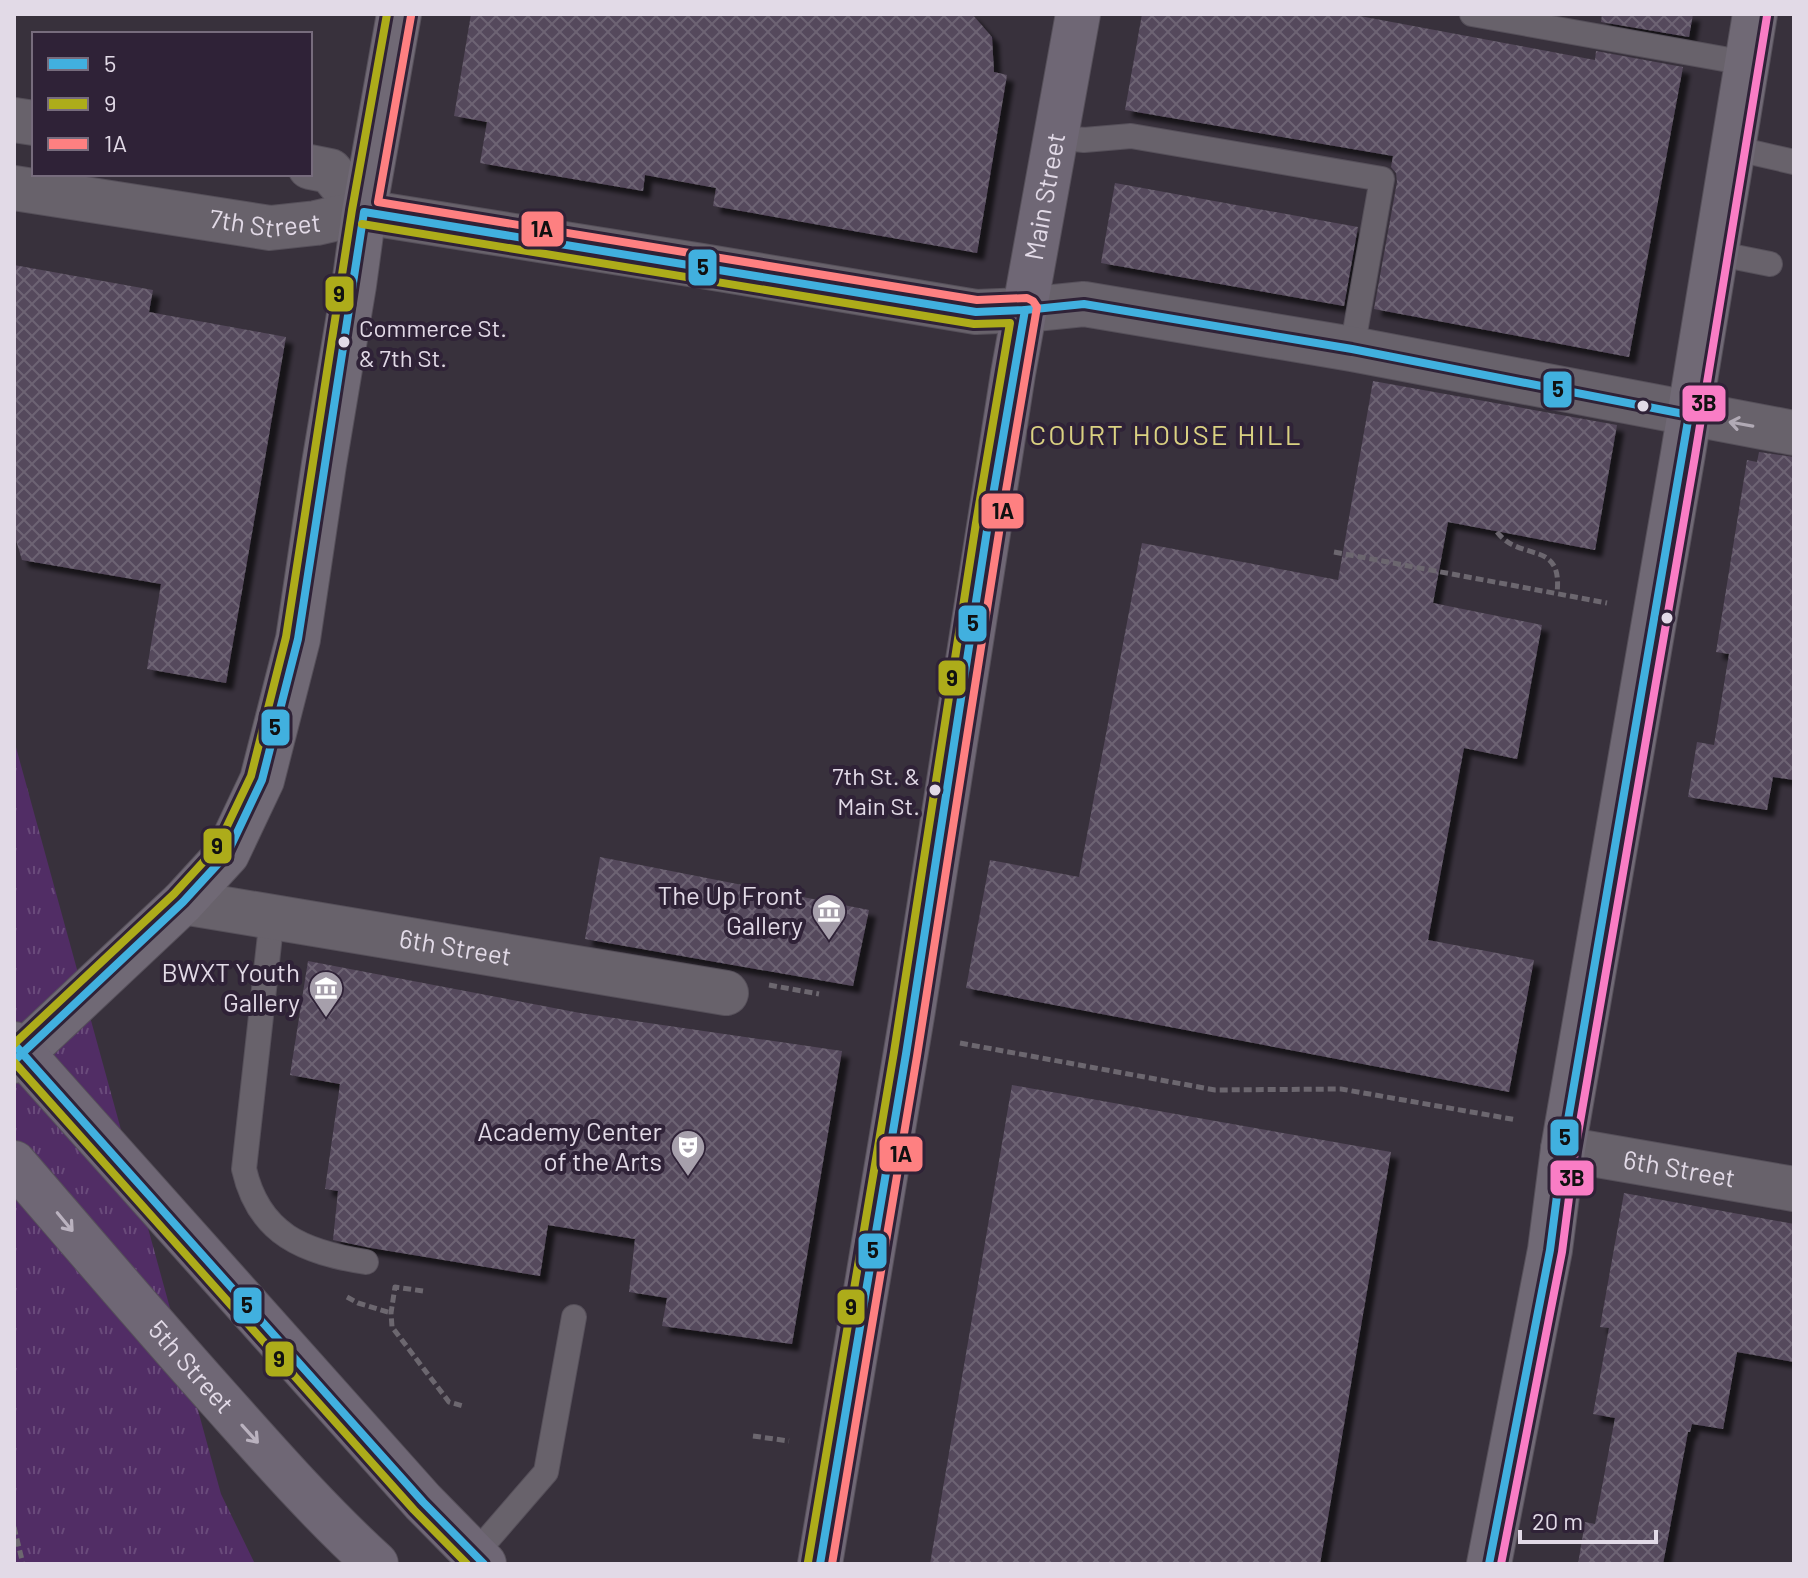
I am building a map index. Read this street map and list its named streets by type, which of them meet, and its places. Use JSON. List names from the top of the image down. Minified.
{"streets":{"main road":["Main Street","5th Street"],"street":["7th Street","6th Street"]},"crossings":[["Main Street","7th Street"]],"districts":["COURT HOUSE HILL"],"places":{"other":["Commerce St. & 7th St.","7th St. & Main St."],"museum":["The Up Front Gallery","BWXT Youth Gallery"],"theatre":["Academy Center of the Arts"]},"lines":["transit line 9","transit line 1A","transit line 3B","transit line 5"],"legend":["5","9","1A"],"scale_bar":"20 m"}
